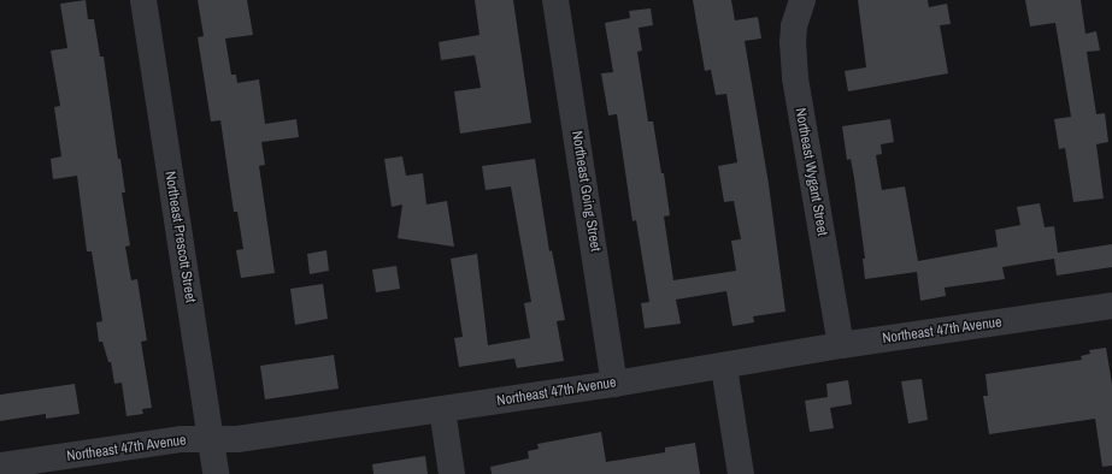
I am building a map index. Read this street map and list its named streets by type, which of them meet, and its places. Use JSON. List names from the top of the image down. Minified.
{"streets":{"street":["Northeast Wygant Street","Northeast Going Street","Northeast Prescott Street","Northeast 47th Avenue"]},"crossings":[["Northeast Wygant Street","Northeast 47th Avenue"],["Northeast Going Street","Northeast 47th Avenue"],["Northeast Prescott Street","Northeast 47th Avenue"]]}
